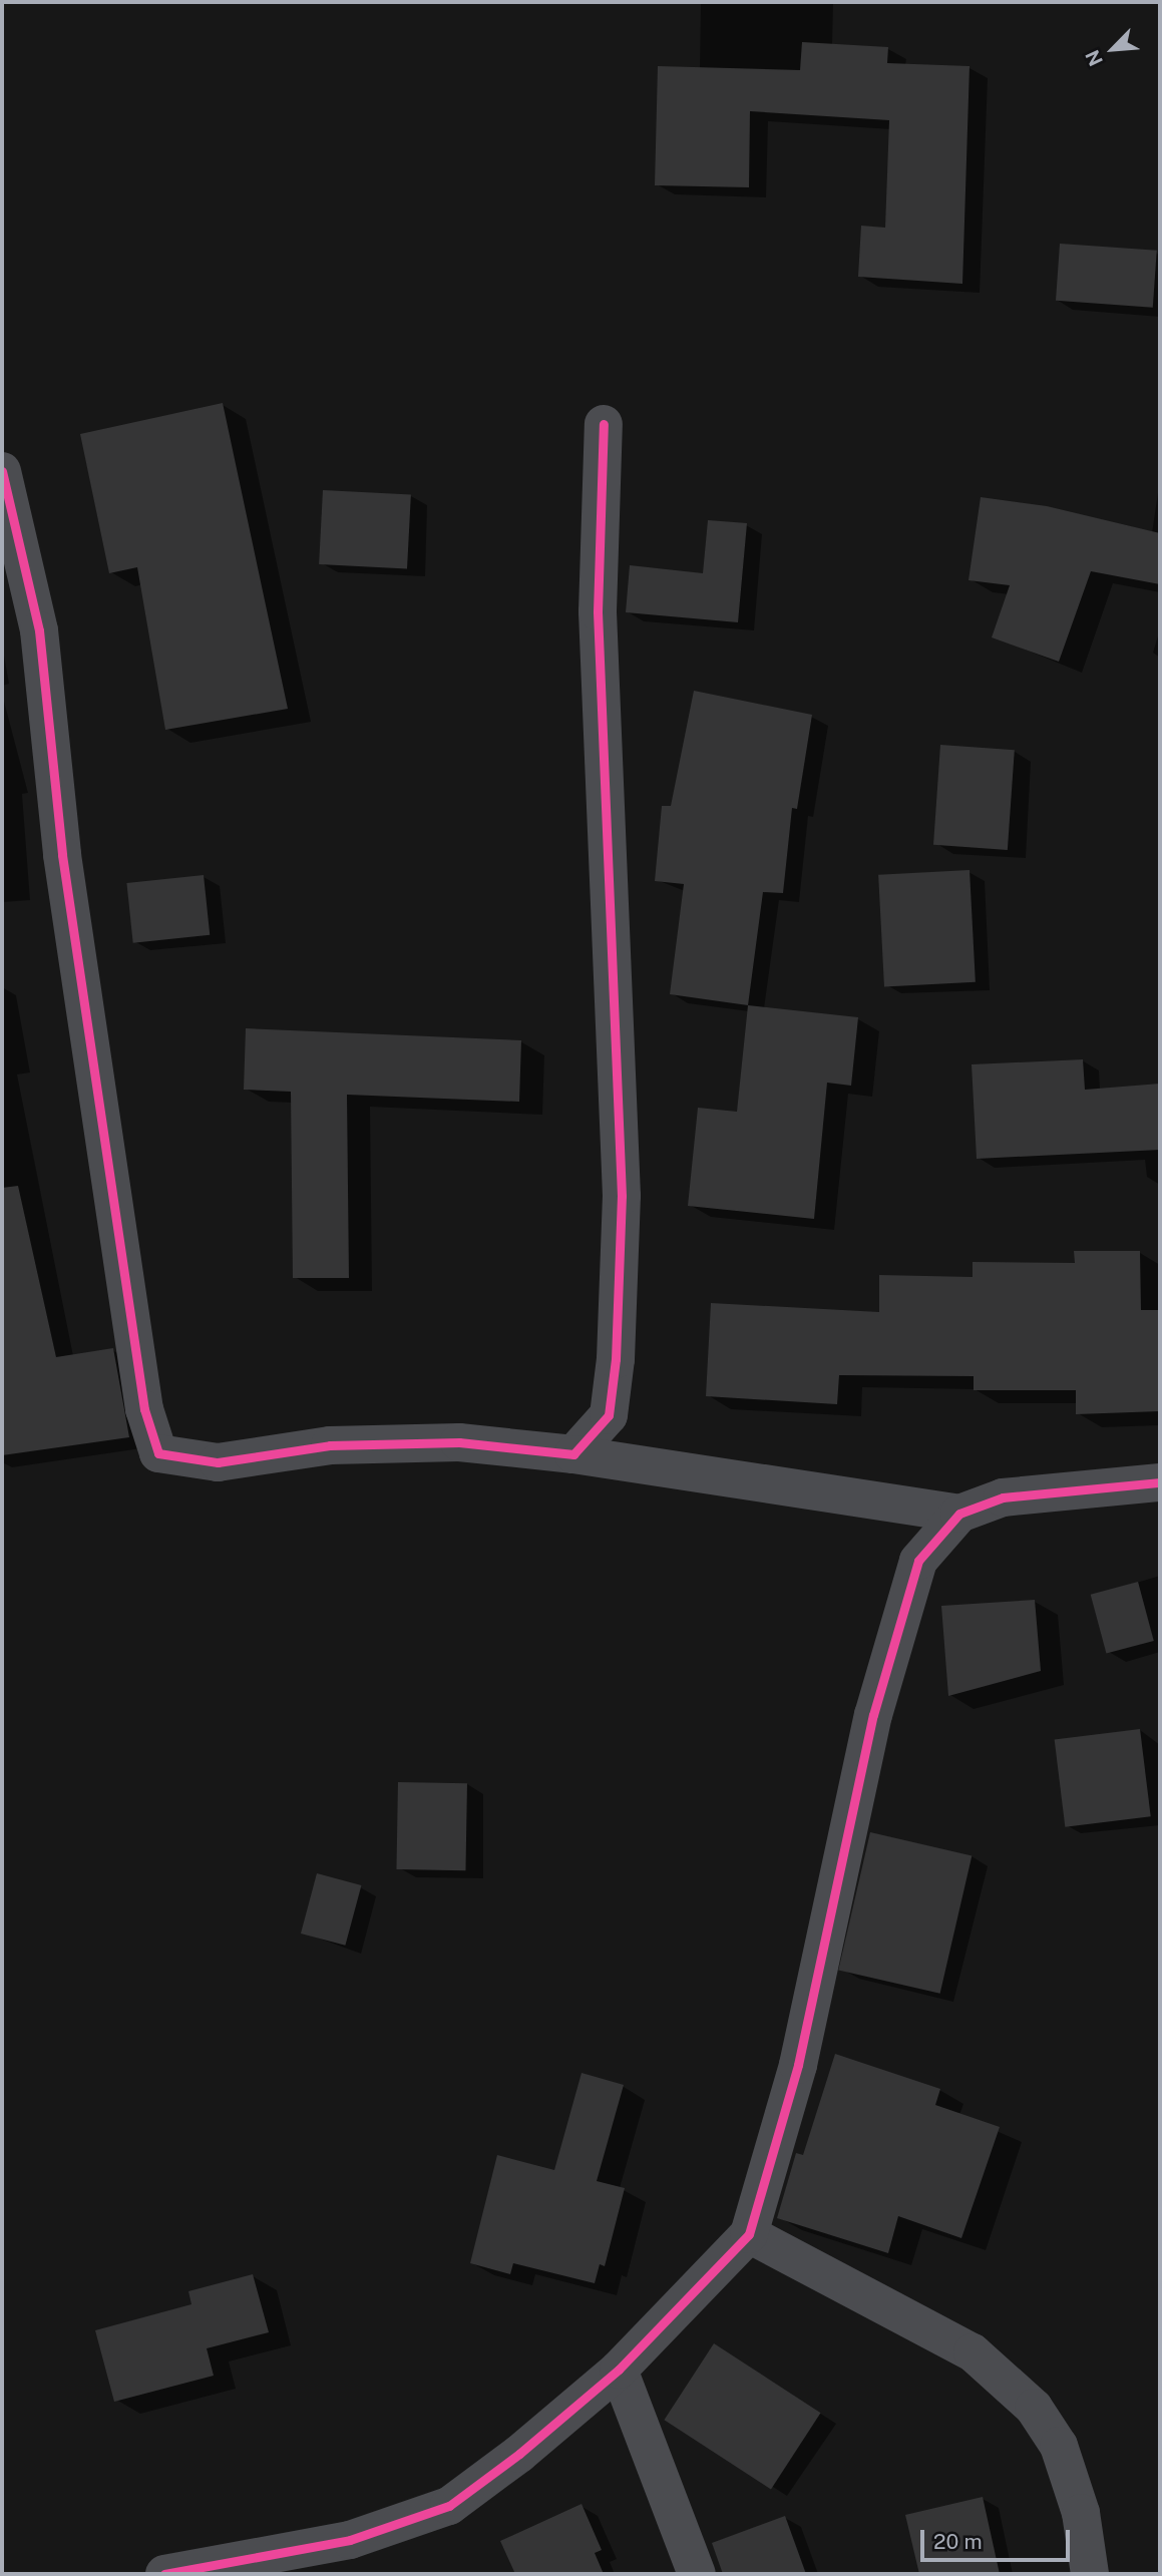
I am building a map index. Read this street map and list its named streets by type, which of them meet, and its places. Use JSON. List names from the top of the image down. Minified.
{"scale_bar":"20 m","north":"bottom left"}
